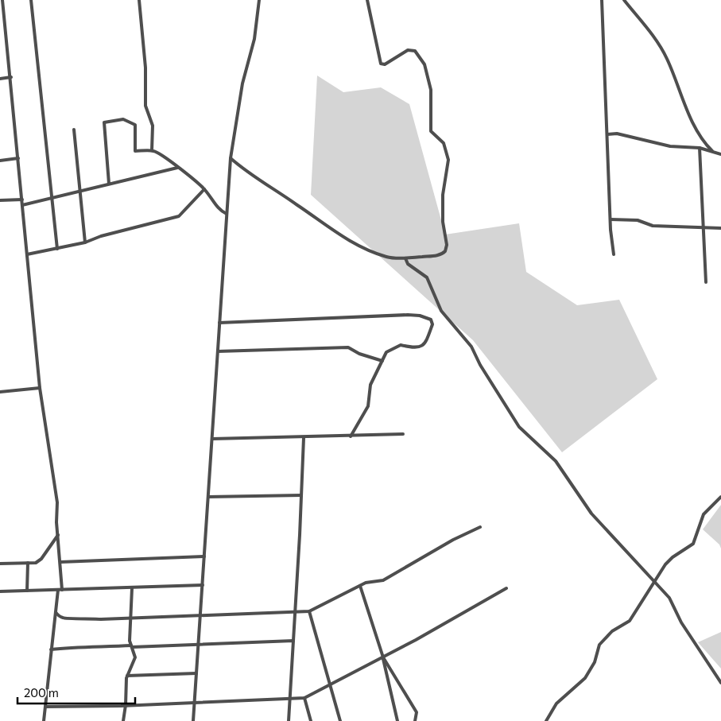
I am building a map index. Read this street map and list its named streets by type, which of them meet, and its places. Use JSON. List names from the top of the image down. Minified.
{"scale_bar":"200 m"}
